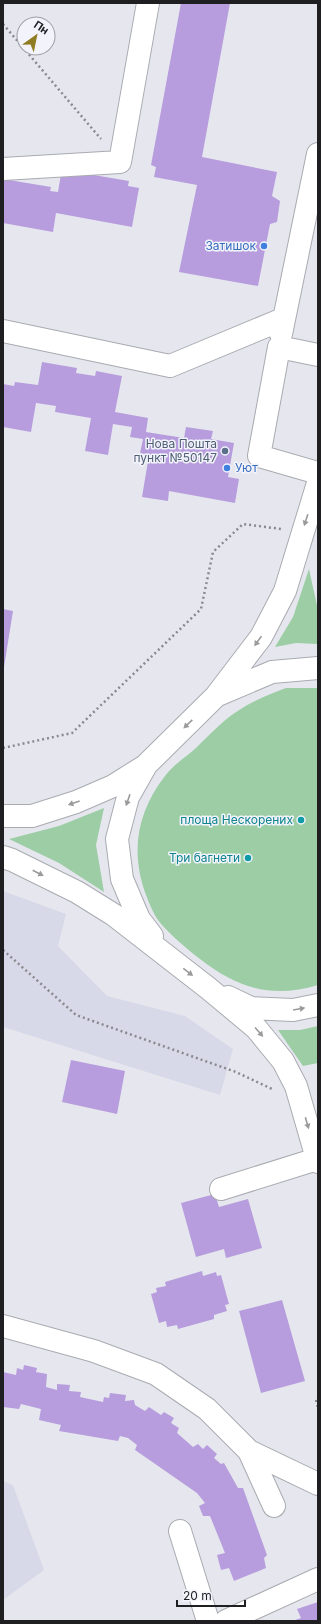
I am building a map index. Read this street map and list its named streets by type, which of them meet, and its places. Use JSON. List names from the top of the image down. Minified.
{"places":["Затишок","Нова Пошта пункт №50147","Уют","площа Нескорених","Три багнети"],"scale_bar":"20 m","north":"top right"}
